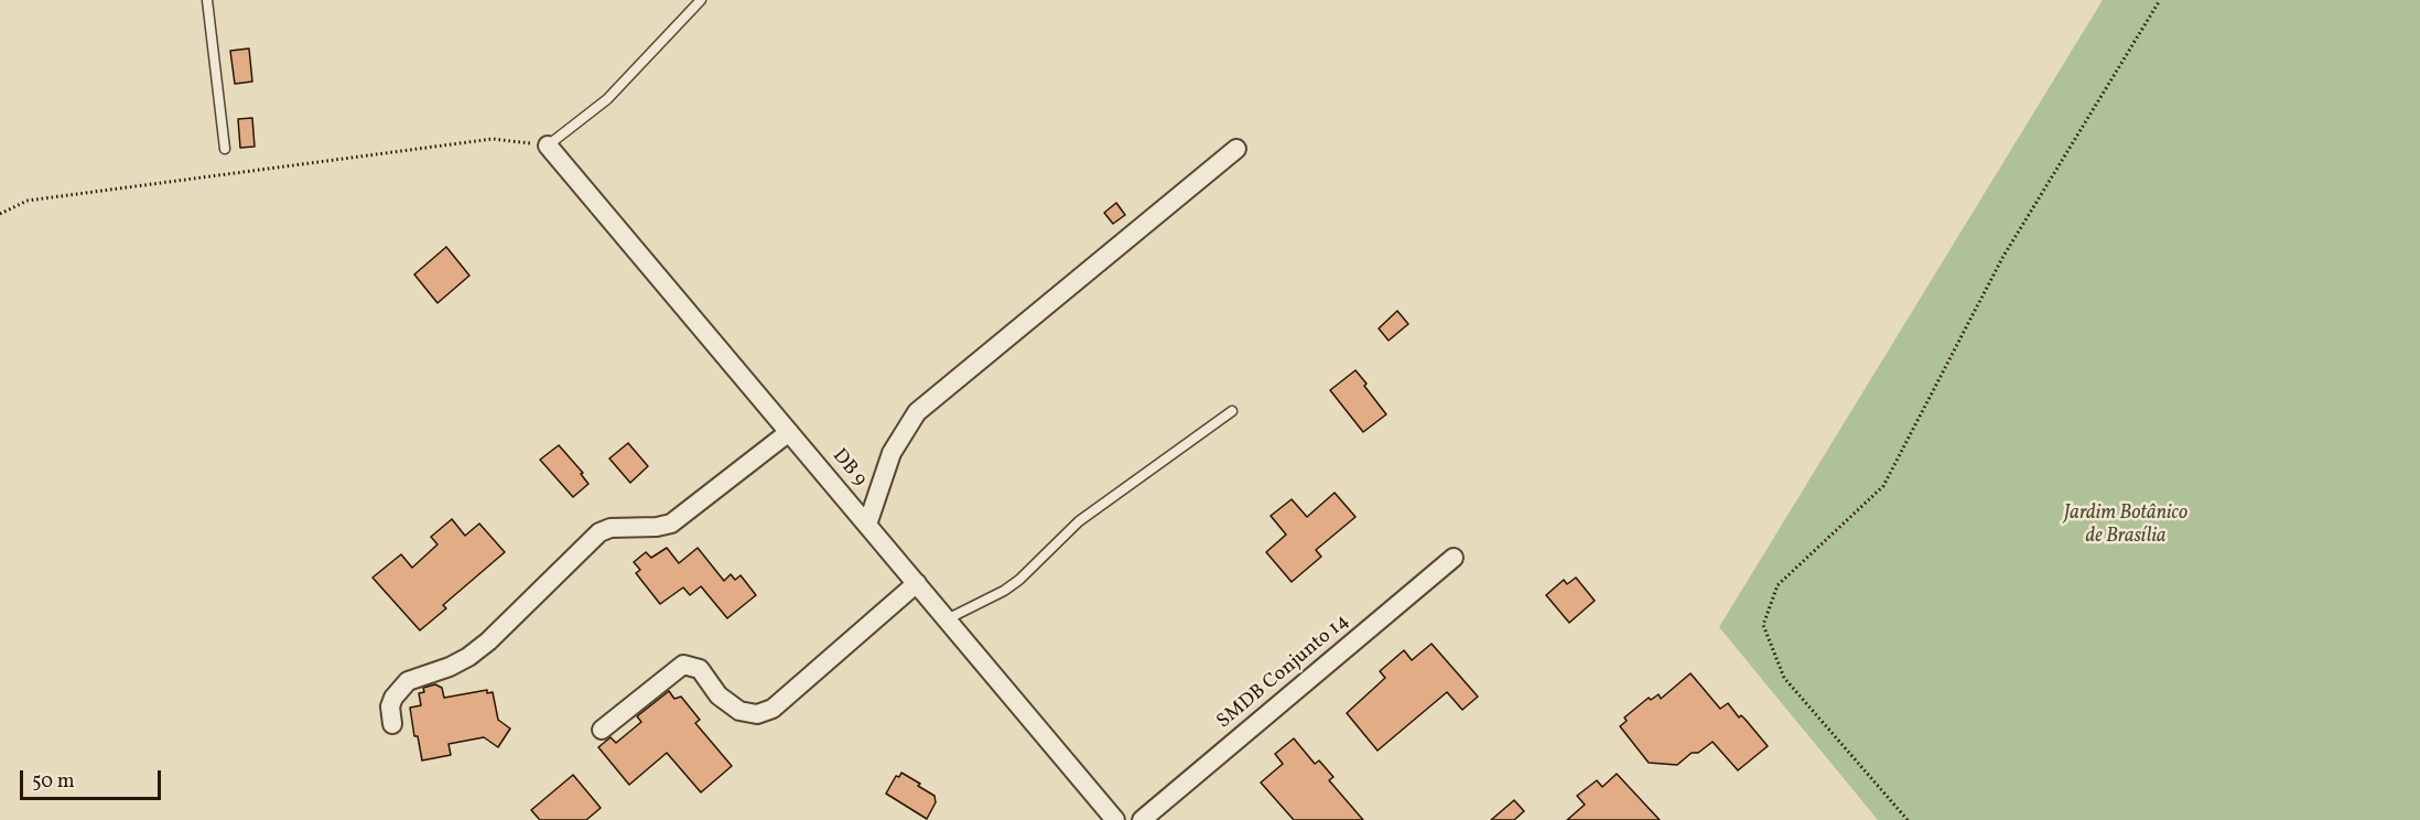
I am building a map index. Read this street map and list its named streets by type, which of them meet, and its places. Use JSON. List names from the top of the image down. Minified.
{"streets":{"street":["DB 9","SMDB Conjunto 14"]},"parks":["Jardim Botânico de Brasília"],"scale_bar":"50 m"}
